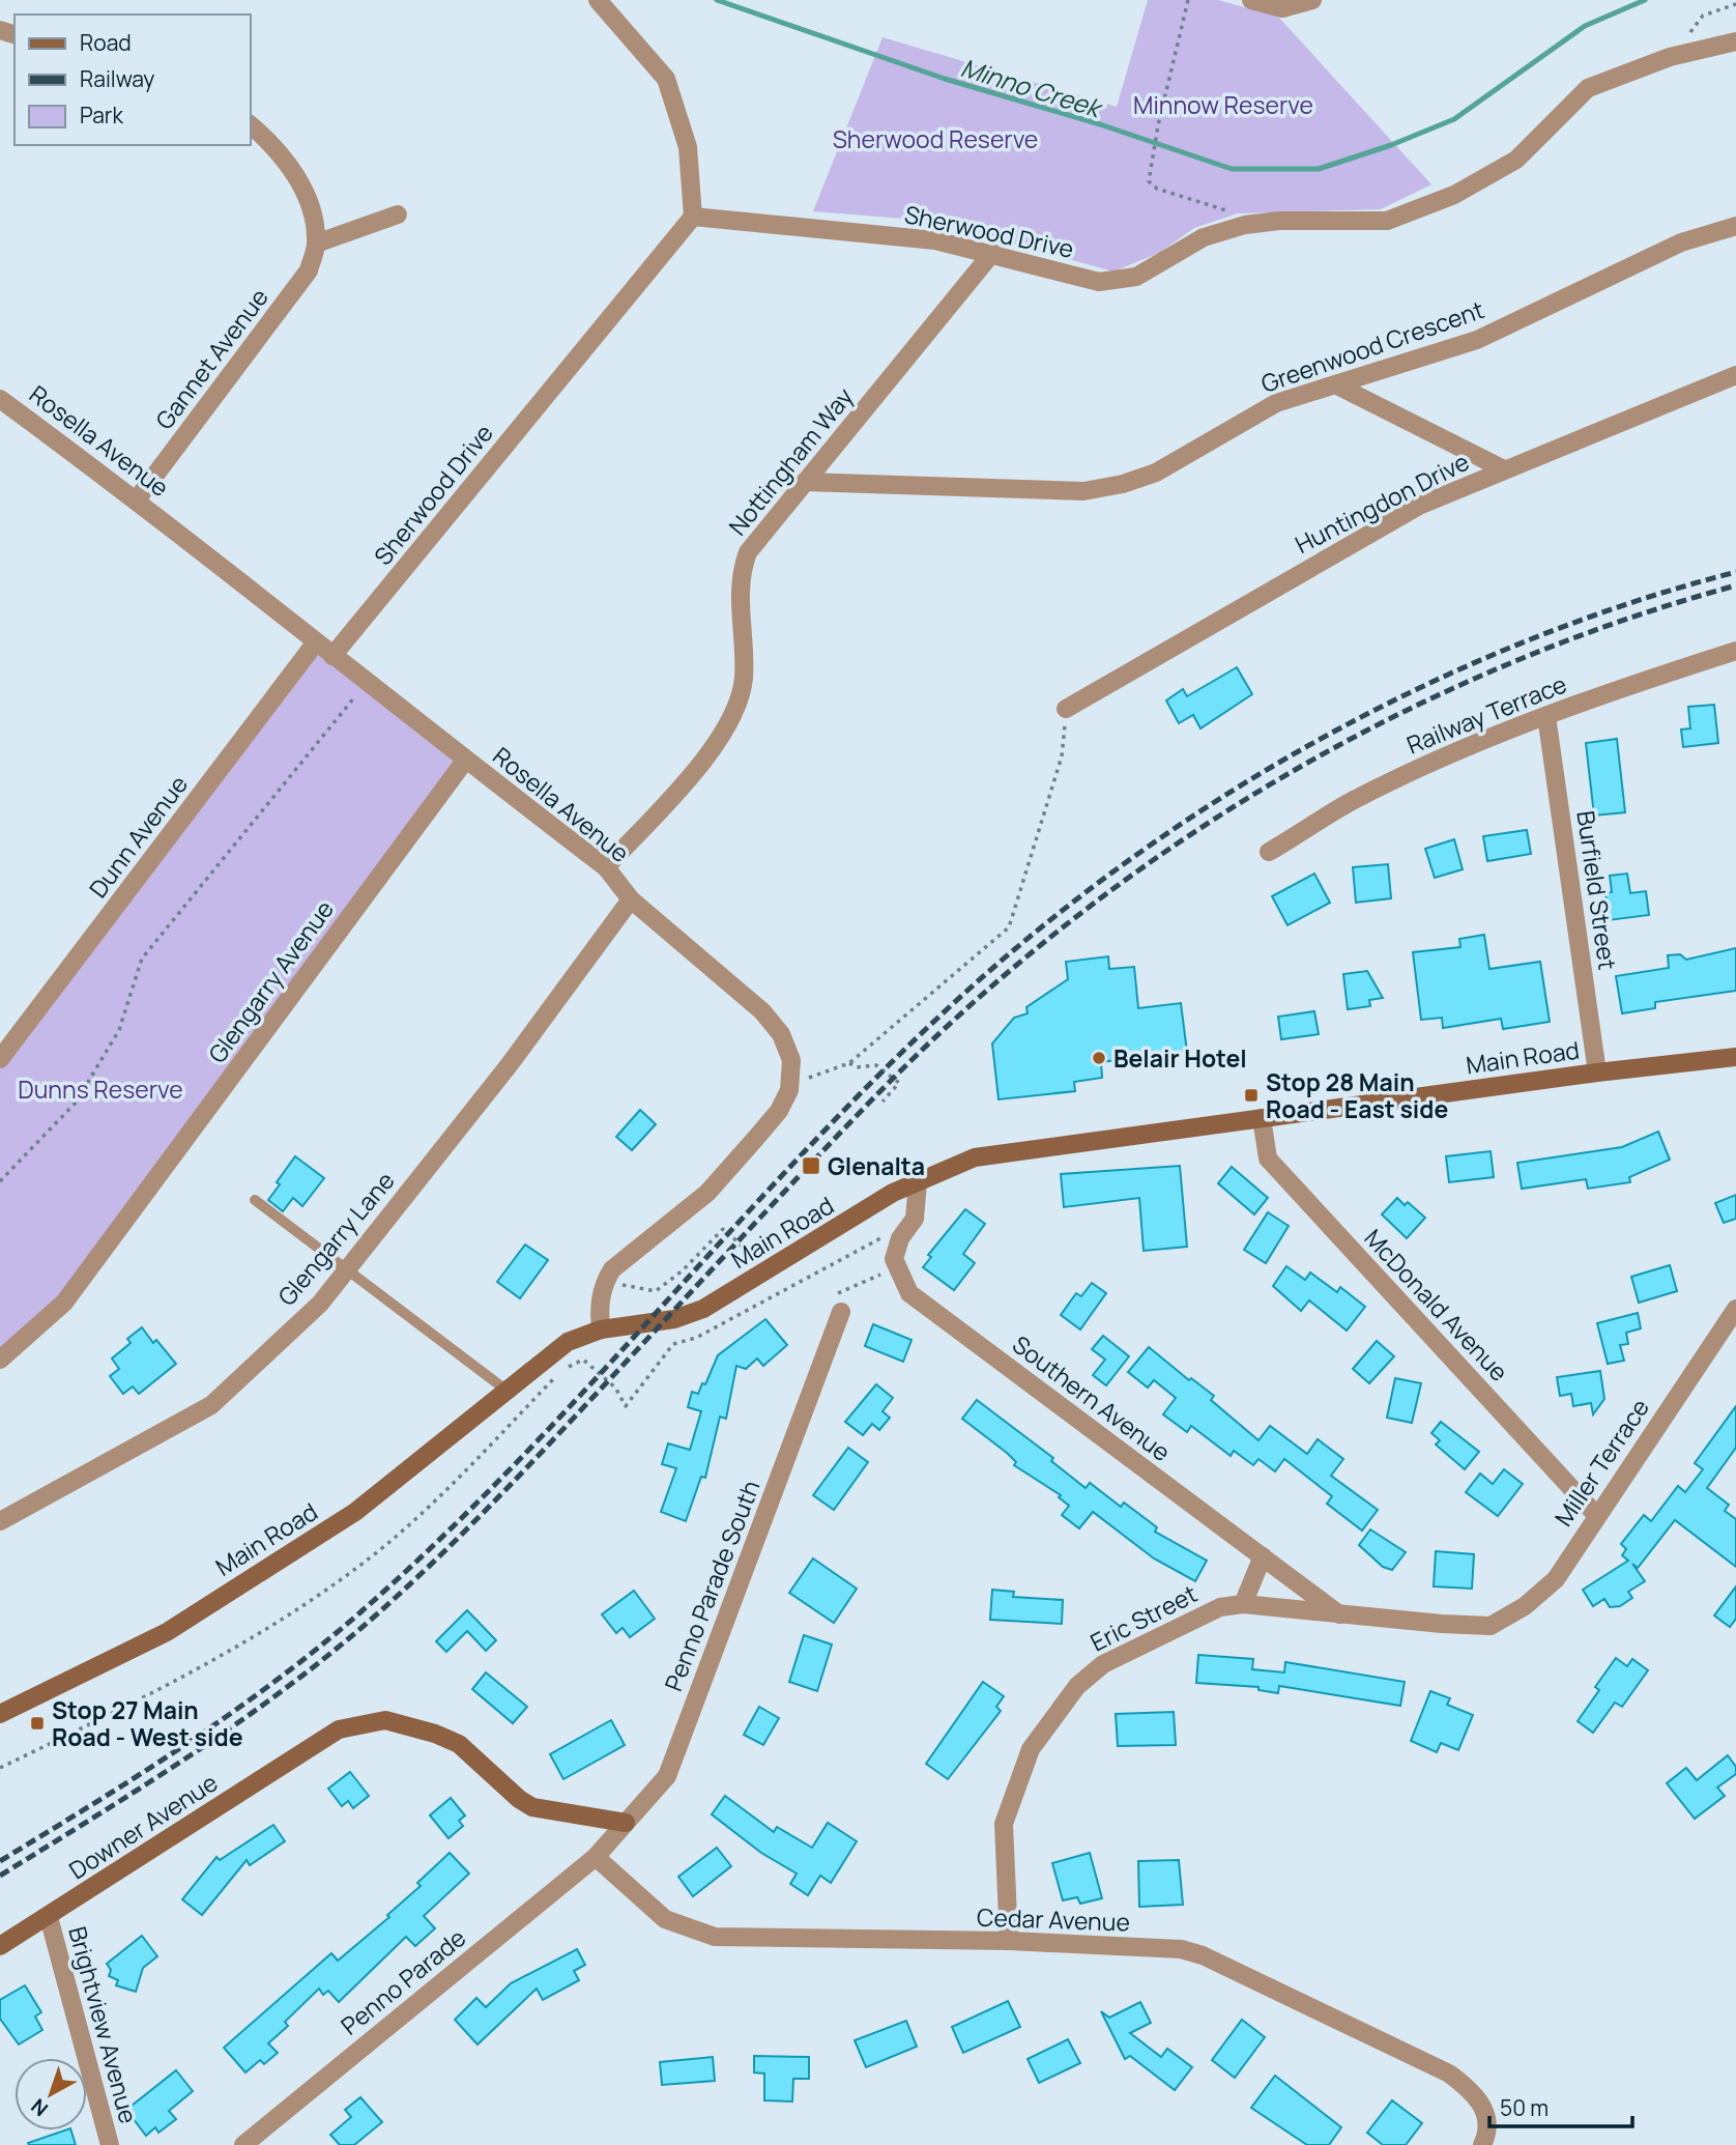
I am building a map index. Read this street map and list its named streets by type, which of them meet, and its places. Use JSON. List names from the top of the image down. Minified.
{"streets":{"main road":["Main Road","Downer Avenue"],"street":["Sherwood Drive","Greenwood Crescent","Gannet Avenue","Rosella Avenue","Nottingham Way","Huntingdon Drive","Railway Terrace","Dunn Avenue","Burfield Street","Glengarry Avenue","Glengarry Lane","McDonald Avenue","Southern Avenue","Miller Terrace","Penno Parade South","Eric Street","Cedar Avenue","Penno Parade","Brightview Avenue"]},"crossings":[["Sherwood Drive","Rosella Avenue"],["Sherwood Drive","Nottingham Way"],["Greenwood Crescent","Nottingham Way"],["Gannet Avenue","Rosella Avenue"],["Rosella Avenue","Nottingham Way"],["Rosella Avenue","Dunn Avenue"],["Rosella Avenue","Glengarry Avenue"],["Rosella Avenue","Glengarry Lane"],["Railway Terrace","Burfield Street"],["Burfield Street","Main Road"],["Main Road","McDonald Avenue"],["McDonald Avenue","Miller Terrace"],["Southern Avenue","Miller Terrace"],["Penno Parade South","Downer Avenue"],["Penno Parade South","Cedar Avenue"],["Penno Parade South","Penno Parade"],["Eric Street","Cedar Avenue"],["Downer Avenue","Brightview Avenue"],["Cedar Avenue","Penno Parade"]],"water":["Minno Creek"],"parks":["Minnow Reserve","Sherwood Reserve","Dunns Reserve"],"places":{"other":["Belair Hotel"],"transit":["Stop 28 Main Road - East side","Glenalta","Stop 27 Main Road - West side"]},"legend":["Road","Railway","Park"],"scale_bar":"50 m","north":"bottom left"}
